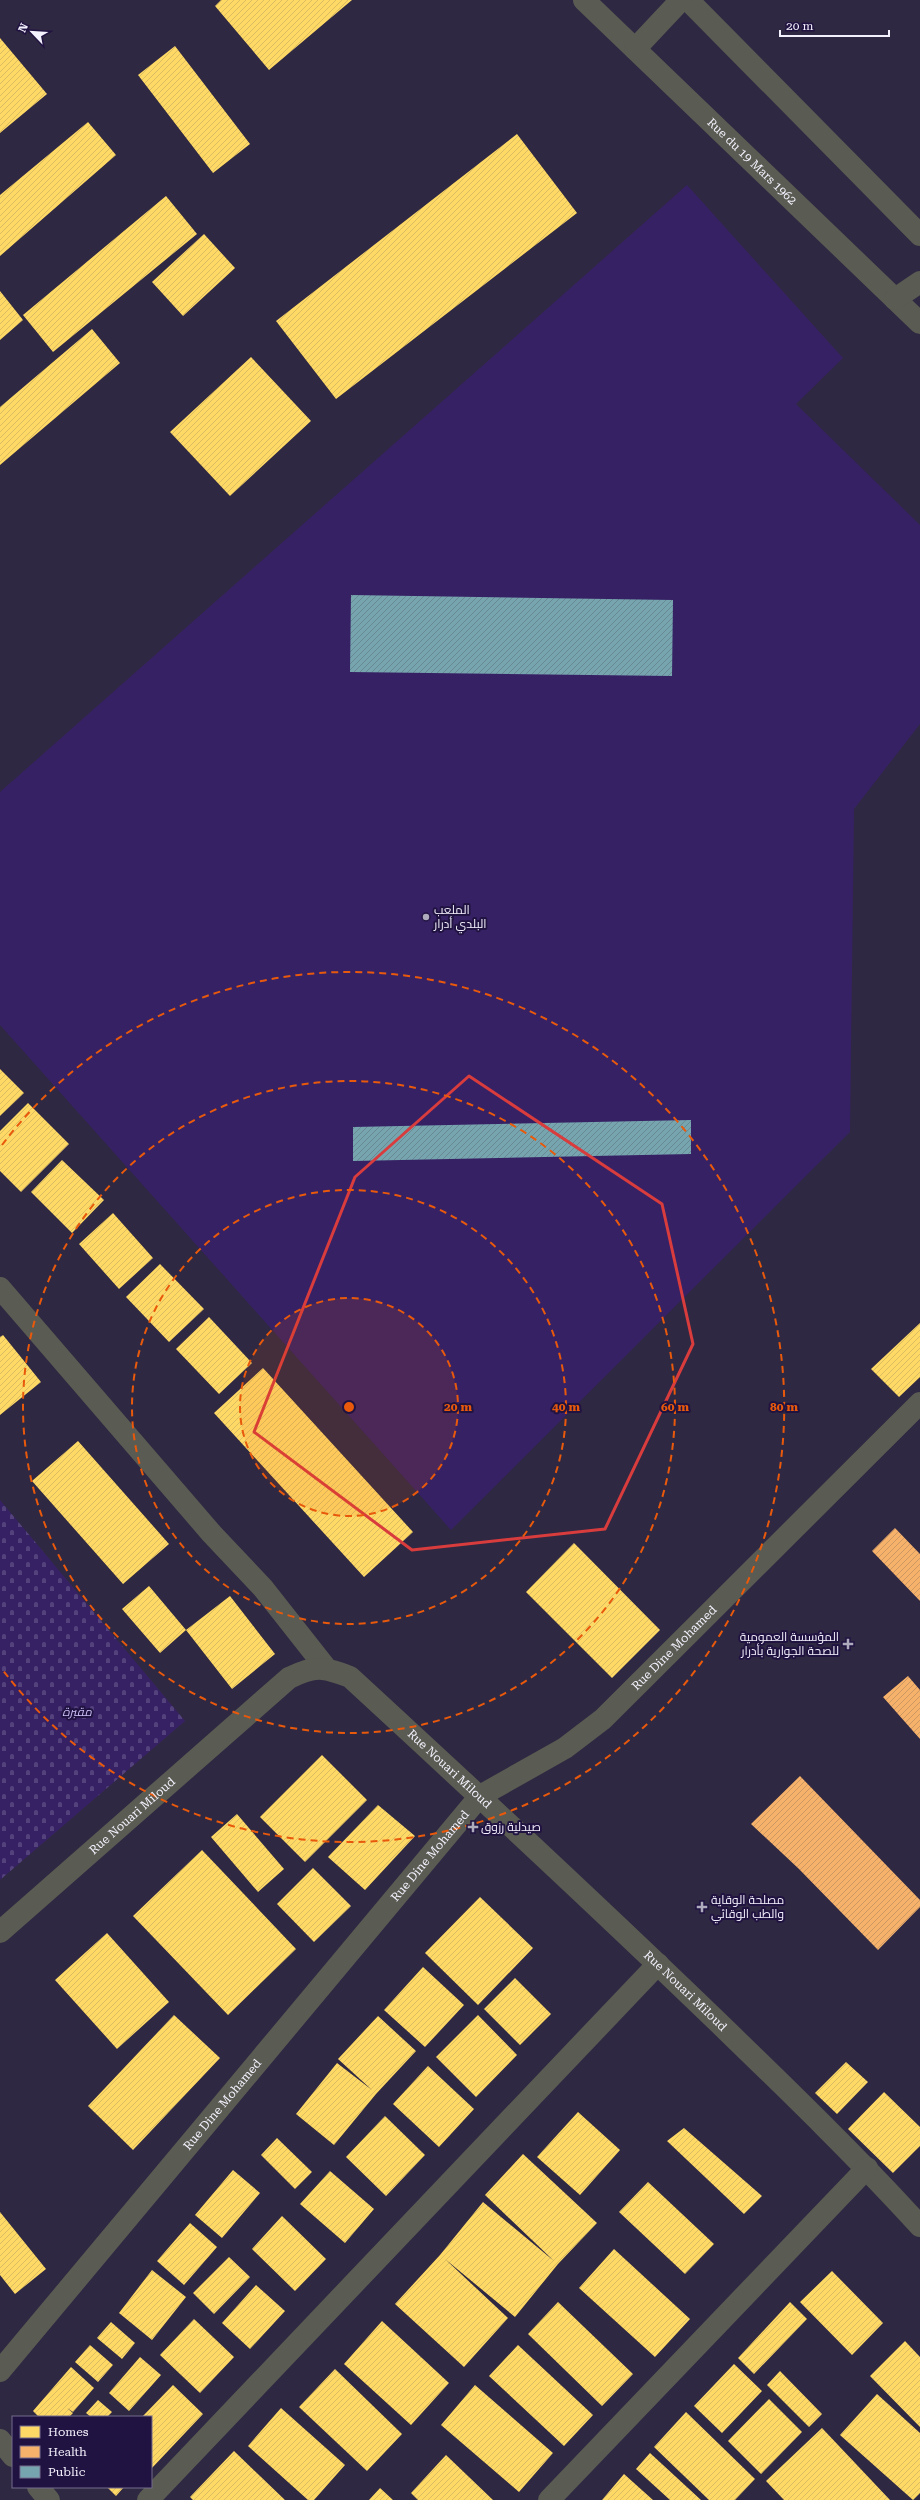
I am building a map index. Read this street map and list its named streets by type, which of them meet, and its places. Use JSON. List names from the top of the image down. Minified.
{"streets":{"street":["Rue du 19 Mars 1962","Rue Dine Mohamed","Rue Nouari Miloud"]},"crossings":[["Rue Dine Mohamed","Rue Nouari Miloud"]],"parks":["مقبرة"],"places":{"other":["الملعب البلدي أدرار"],"health":["المؤسسة العمومية للصحة الجوارية بأدرار","صيدلية رزوق","مصلحة الوقاية والطب الوقائي"]},"legend":["Homes","Health","Public"],"scale_bar":"20 m","north":"top left","rings":["20 m","40 m","60 m","80 m"]}
